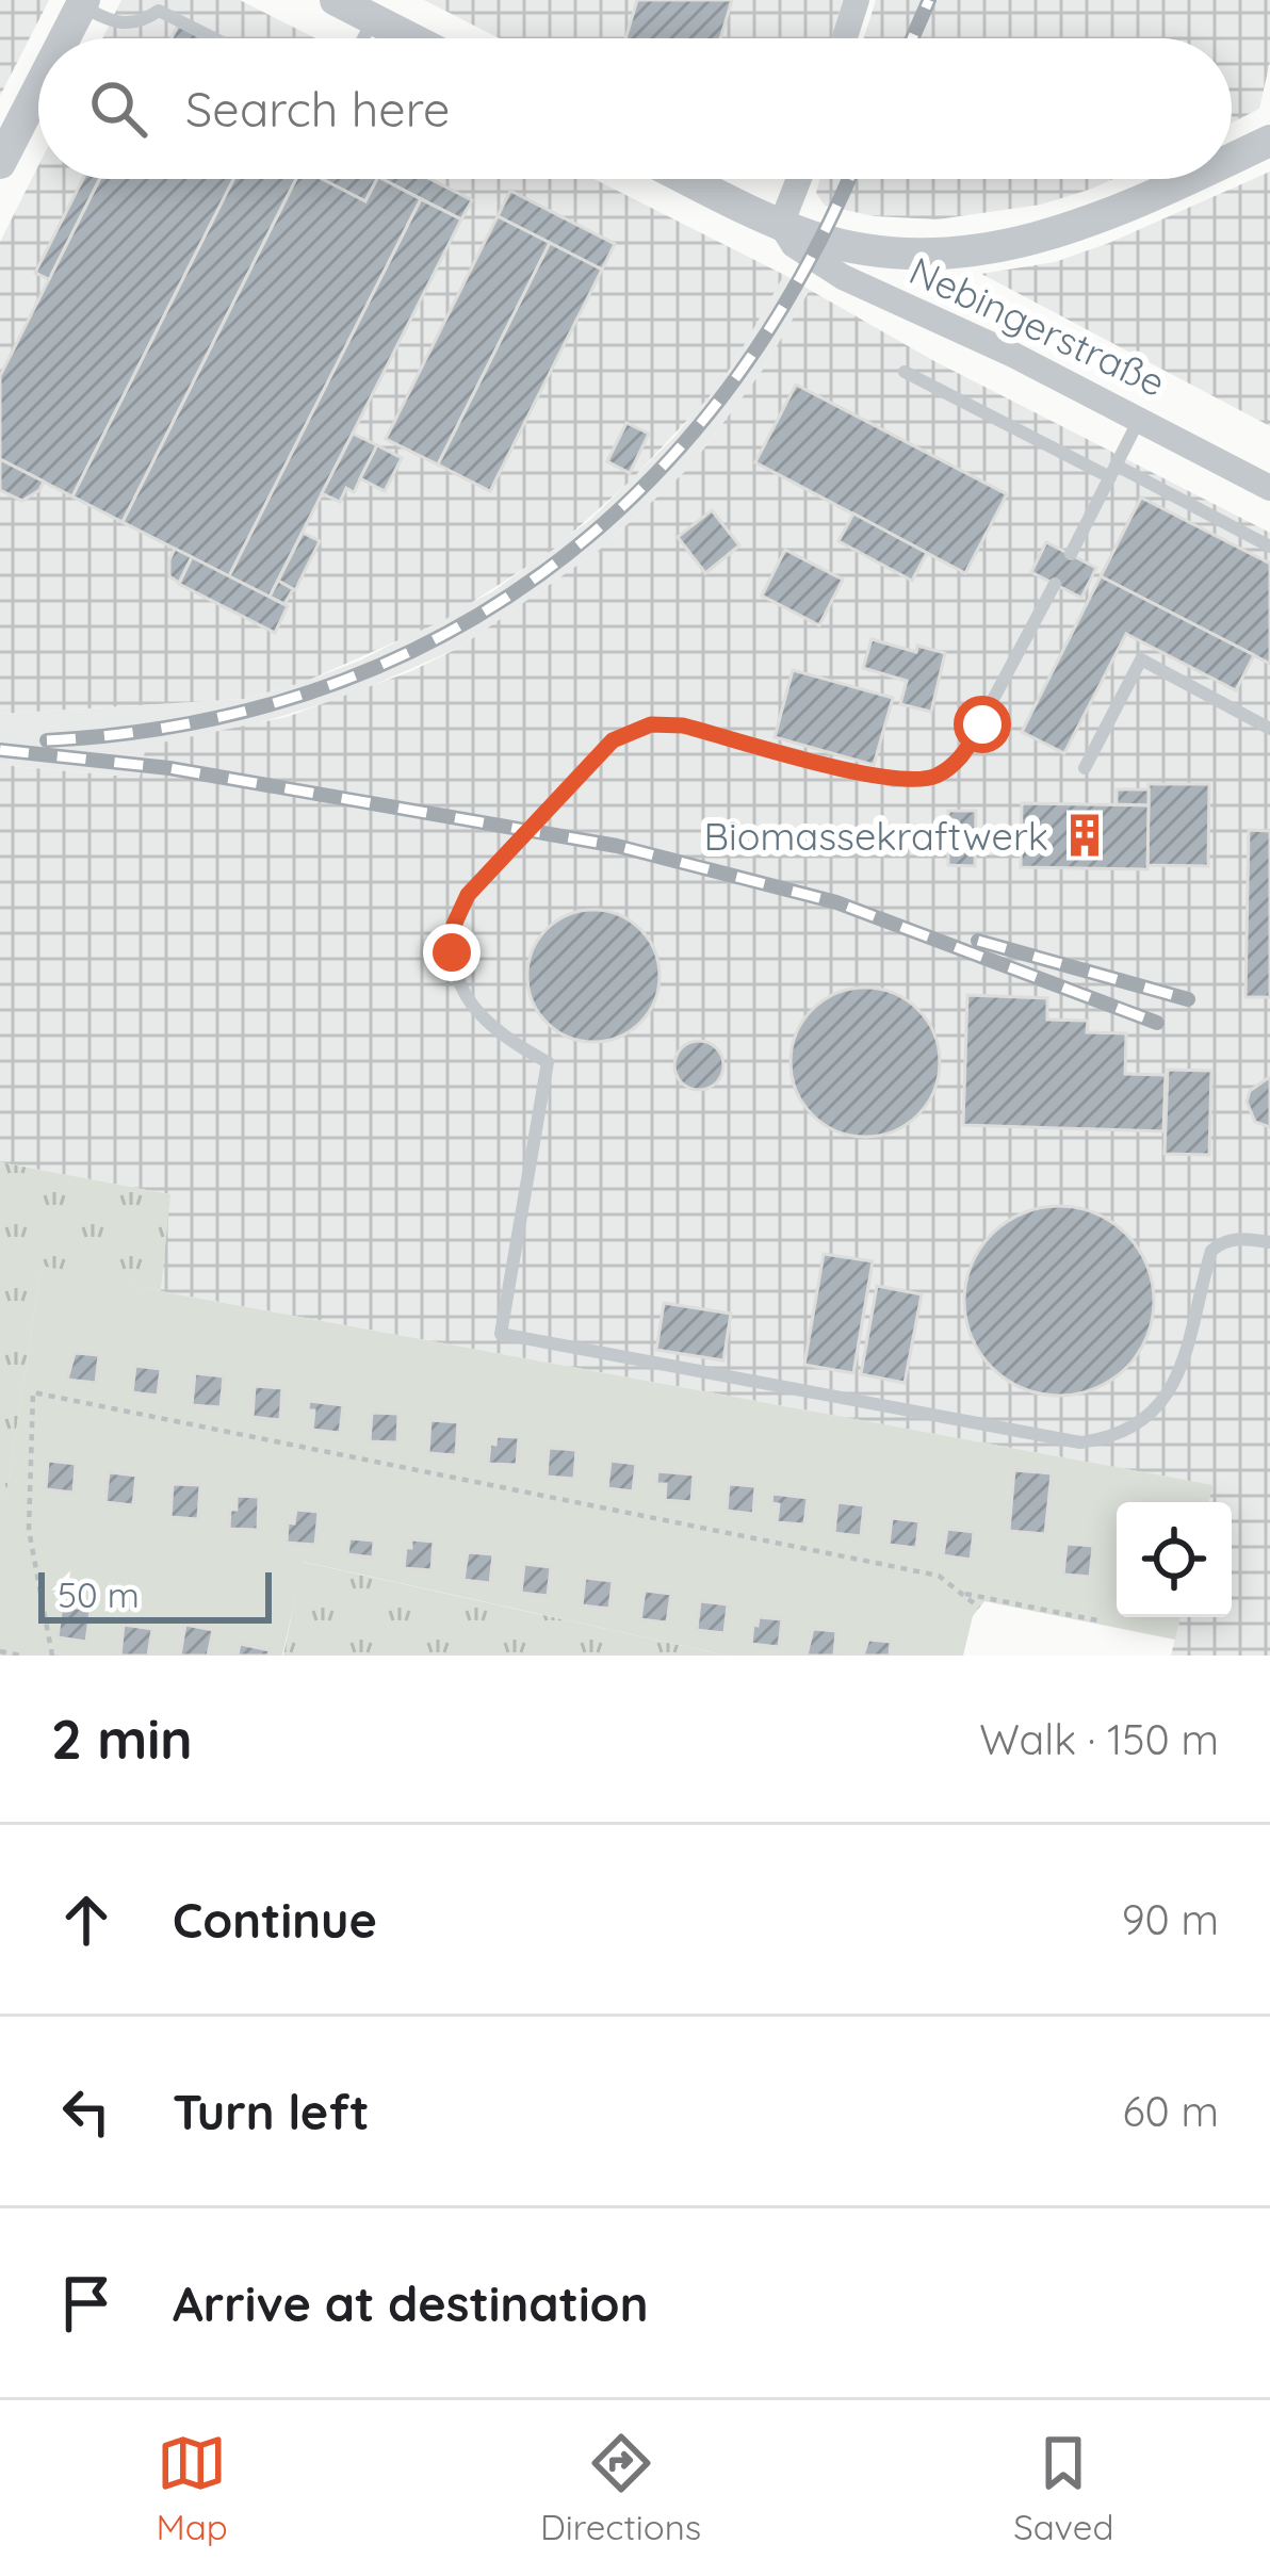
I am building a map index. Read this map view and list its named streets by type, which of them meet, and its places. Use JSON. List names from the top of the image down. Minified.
{"streets":{"street":["Nebingerstraße"]},"places":{"building":["Biomassekraftwerk"]},"scale_bar":"50 m","page":{"search":"Search here","scale":"50 m","heading":["2 min","Walk · 150 m"],"list":[["Continue","90 m"],["Turn left","60 m"],"Arrive at destination"],"nav":["Map","Directions","Saved"]}}
